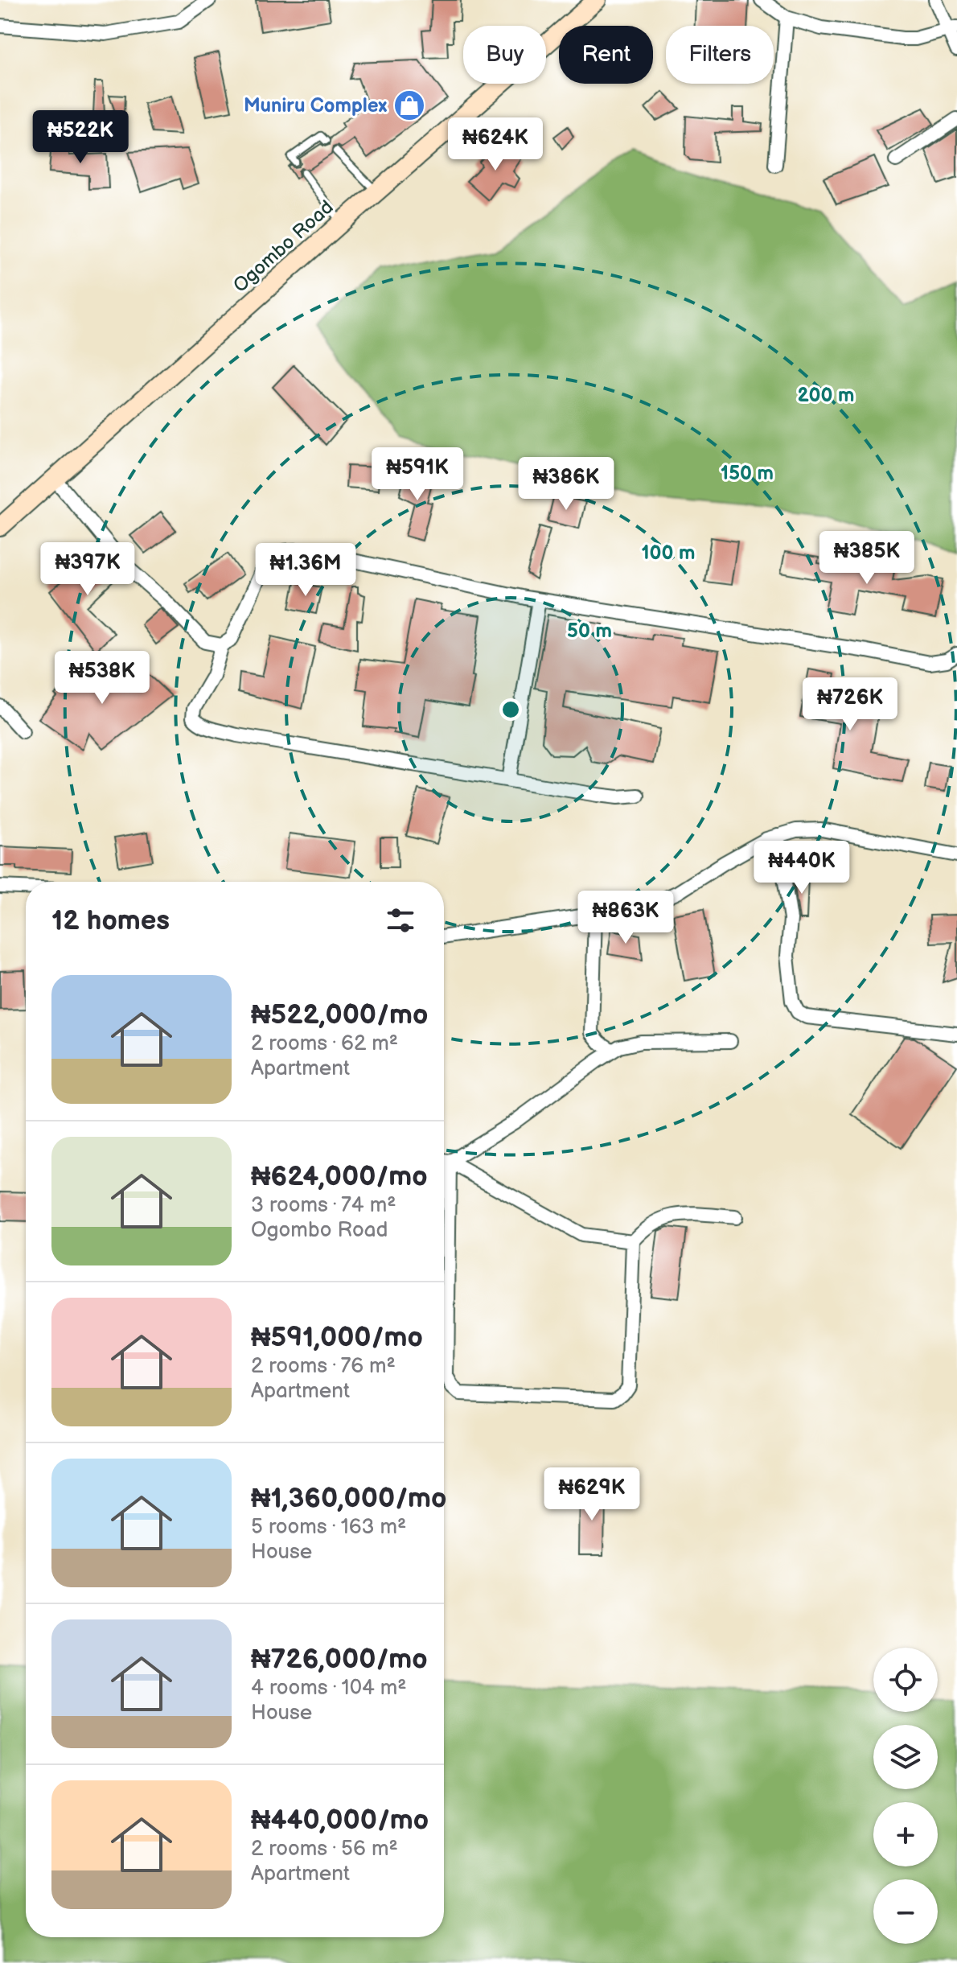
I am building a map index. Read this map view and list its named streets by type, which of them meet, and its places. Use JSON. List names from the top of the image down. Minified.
{"streets":{"main road":["Ogombo Road"]},"places":{"shop":["Muniru Complex"]},"page":{"chip":["Buy","Rent","Filters"],"price":["₦522K","₦624K","₦591K","₦386K","₦385K","₦397K","₦1.36M","₦538K","₦726K","₦440K","₦863K","₦629K"],"heading":"12 homes","list":[{"name":"₦522,000/mo","note":"2 rooms · 62 m² · Apartment"},{"name":"₦624,000/mo","note":"3 rooms · 74 m² · Ogombo Road"},{"name":"₦591,000/mo","note":"2 rooms · 76 m² · Apartment"},{"name":"₦1,360,000/mo","note":"5 rooms · 163 m² · House"},{"name":"₦726,000/mo","note":"4 rooms · 104 m² · House"},{"name":"₦440,000/mo","note":"2 rooms · 56 m² · Apartment"}],"map_buttons":["+","−"]},"rings":["200 m","150 m","100 m","50 m"]}
